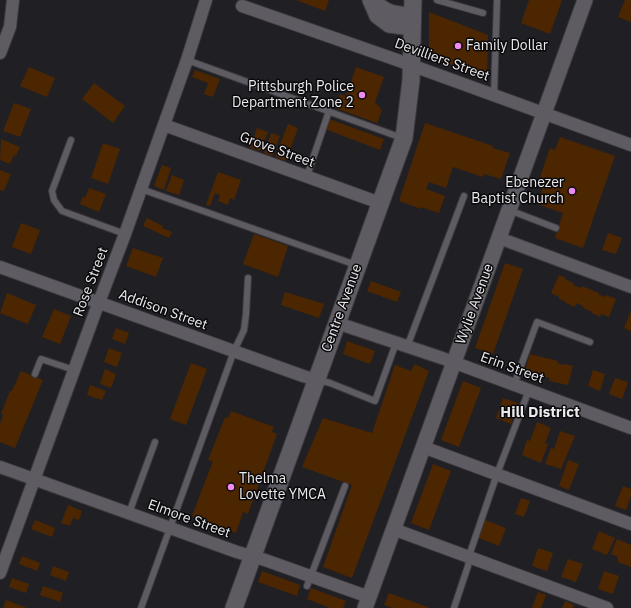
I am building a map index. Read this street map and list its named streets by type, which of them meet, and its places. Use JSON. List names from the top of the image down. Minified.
{"streets":{"main road":["Centre Avenue"],"street":["Devilliers Street","Grove Street","Rose Street","Wylie Avenue","Addison Street","Erin Street","Elmore Street"]},"crossings":[["Devilliers Street","Wylie Avenue"],["Devilliers Street","Centre Avenue"],["Grove Street","Rose Street"],["Grove Street","Centre Avenue"],["Rose Street","Addison Street"],["Rose Street","Elmore Street"],["Wylie Avenue","Erin Street"],["Wylie Avenue","Elmore Street"],["Centre Avenue","Addison Street"],["Centre Avenue","Erin Street"],["Centre Avenue","Elmore Street"]],"districts":["Hill District"],"places":["Family Dollar","Pittsburgh Police Department Zone 2","Ebenezer Baptist Church","Thelma Lovette YMCA"]}
